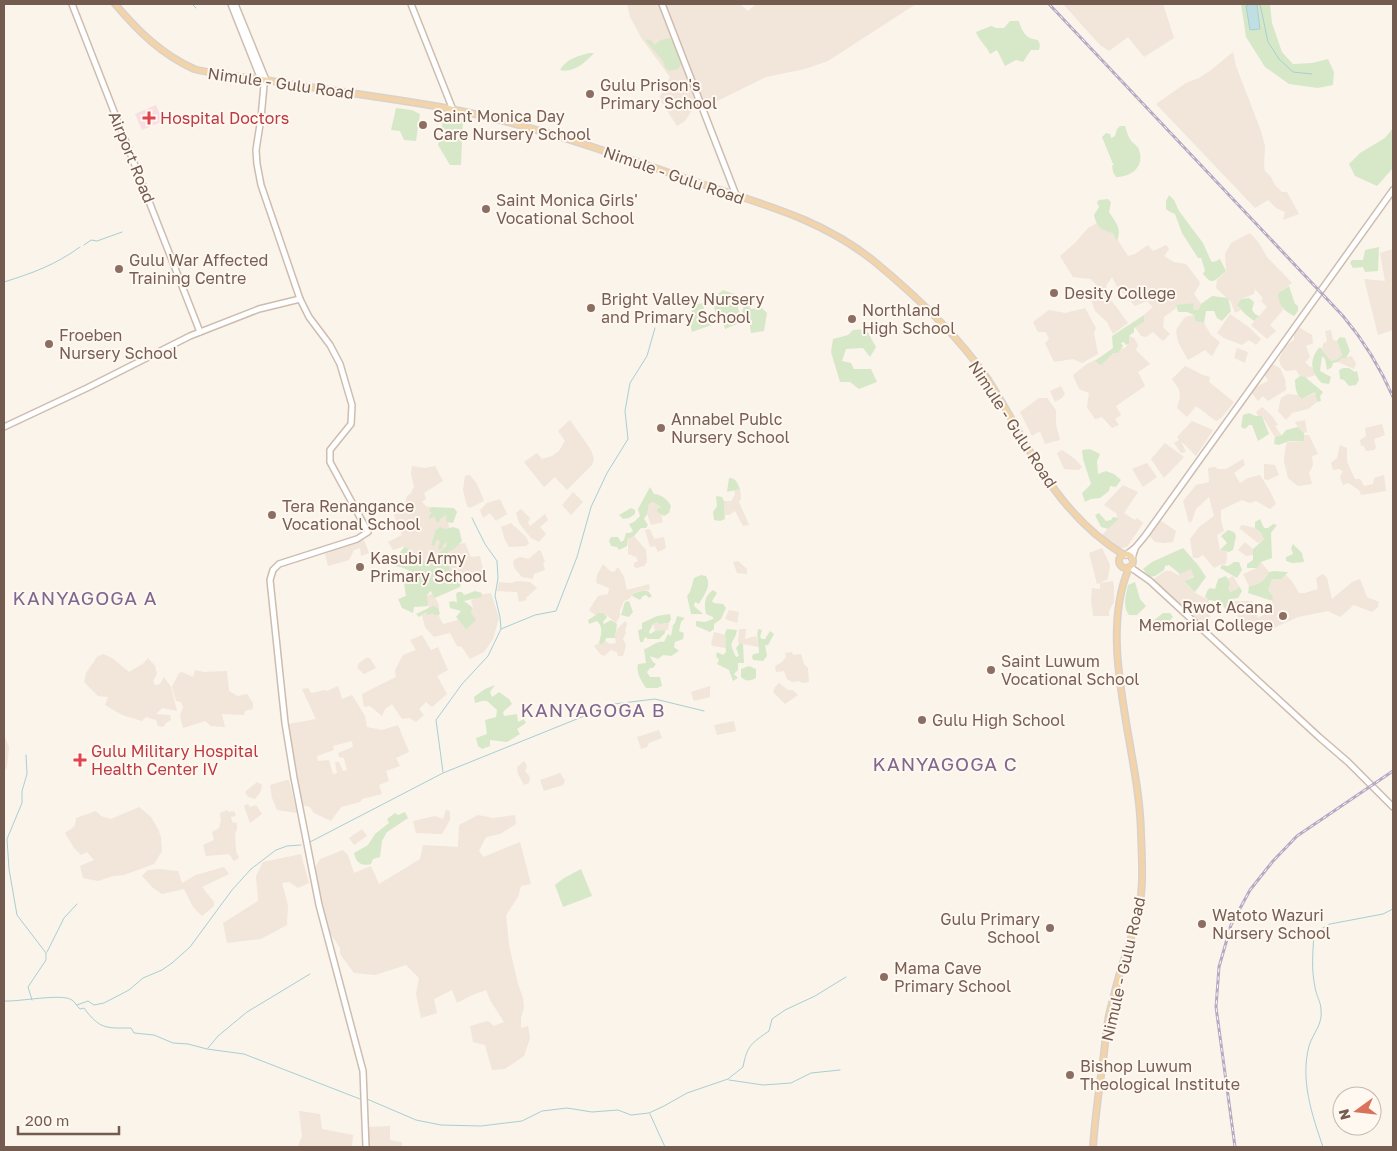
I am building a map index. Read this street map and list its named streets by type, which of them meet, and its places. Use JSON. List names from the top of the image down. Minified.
{"streets":{"main road":["Nimule - Gulu Road"],"street":["Airport Road"]},"districts":["KANYAGOGA A","KANYAGOGA B","KANYAGOGA C"],"places":{"other":["Gulu Prison's Primary School","Saint Monica Day Care Nursery School","Saint Monica Girls' Vocational School","Gulu War Affected Training Centre","Desity College","Bright Valley Nursery and Primary School","Northland High School","Froeben Nursery School","Annabel Publc Nursery School","Tera Renangance Vocational School","Kasubi Army Primary School","Rwot Acana Memorial College","Saint Luwum Vocational School","Gulu High School","Watoto Wazuri Nursery School","Gulu Primary School","Mama Cave Primary School","Bishop Luwum Theological Institute"],"health":["Hospital Doctors","Gulu Military Hospital Health Center IV"]},"scale_bar":"200 m","north":"left"}
